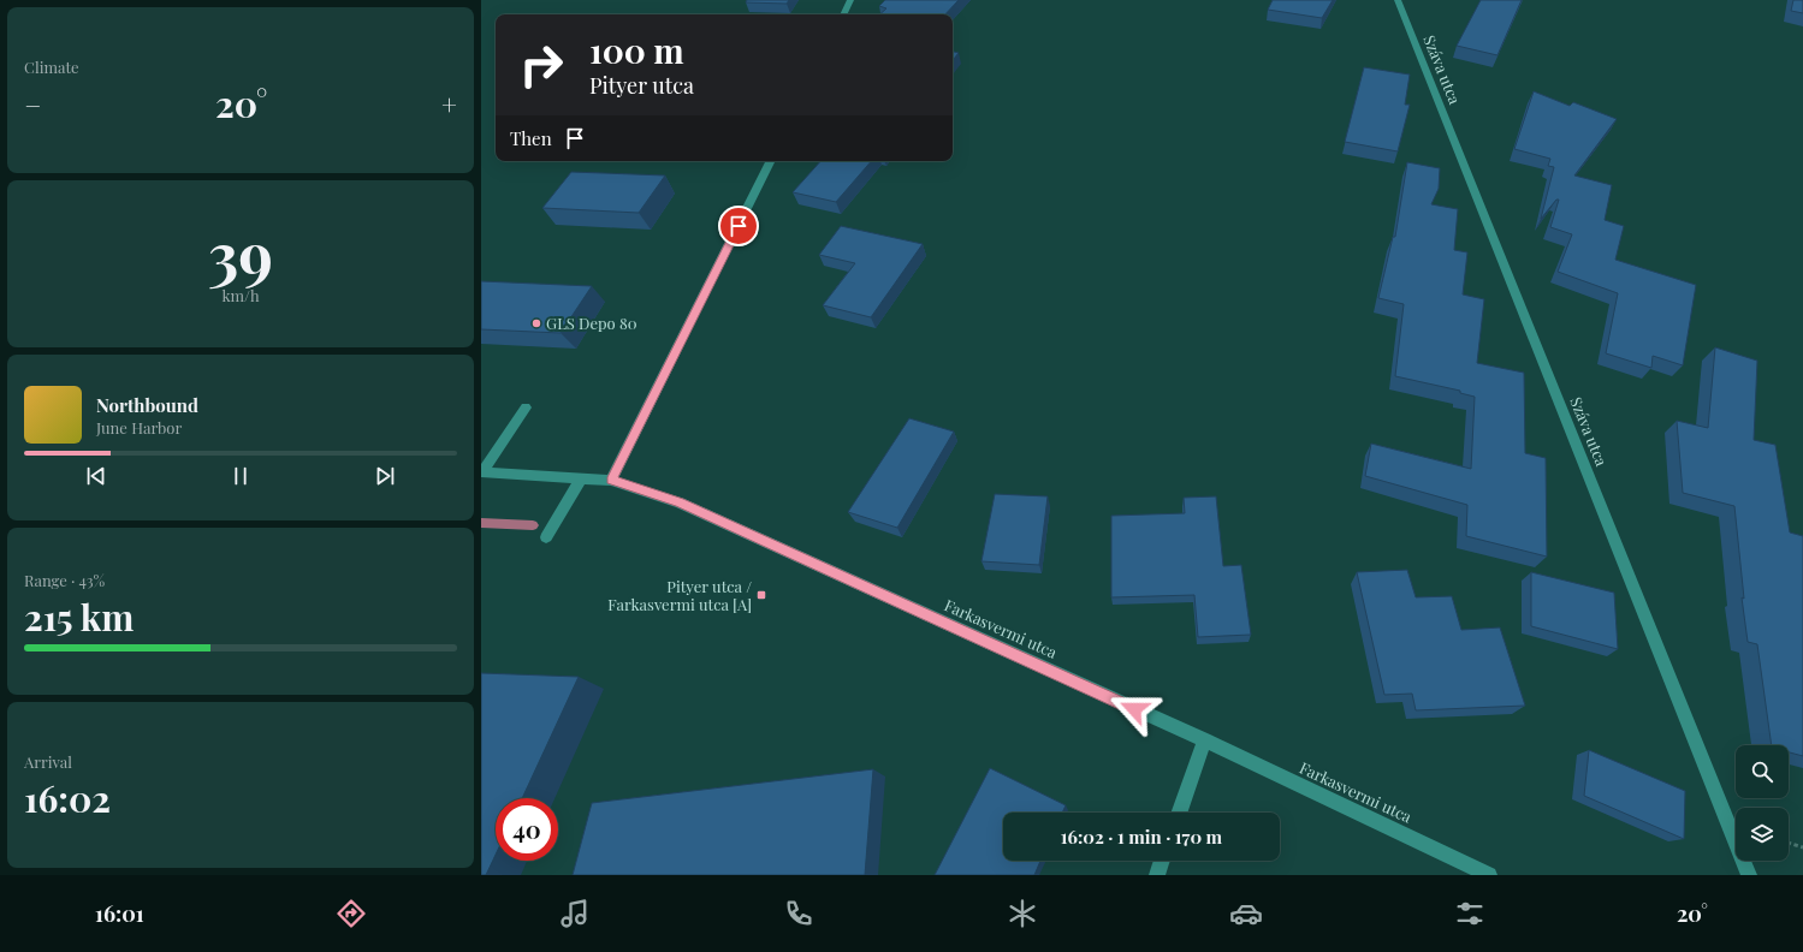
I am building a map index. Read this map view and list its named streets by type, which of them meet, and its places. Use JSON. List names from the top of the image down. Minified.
{"streets":{"street":["Száva utca","Farkasvermi utca"]},"places":{"other":["GLS Depo 80"],"transit":["Pityer utca / Farkasvermi utca [A]"]},"page":{"tile":["Climate",["39","km/h"],["Range · 43%","215 km"],["Arrival","16:02"]],"turn":["100 m","Pityer utca"],"heat":["−","20°","+"],"then":"Then","song":["Northbound","June Harbor"],"limit":"40","trip":"16:02 · 1 min · 170 m","tabs":["16:01","20°"]}}
